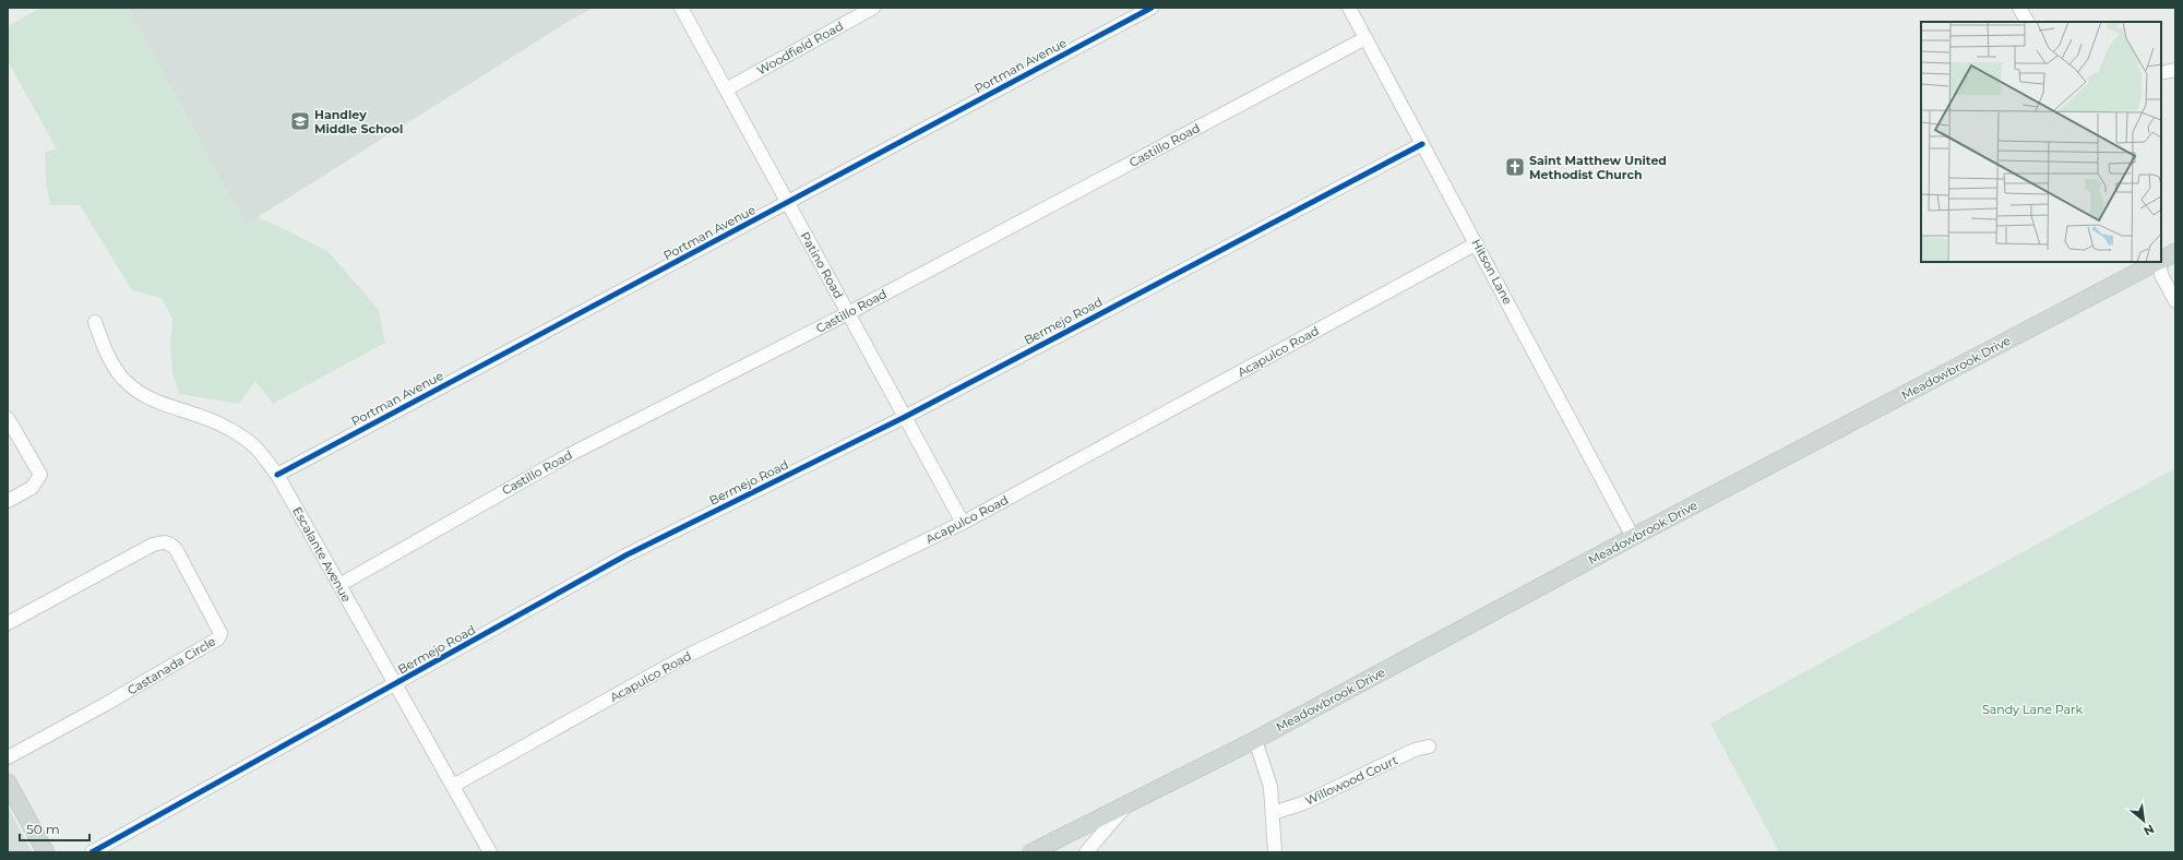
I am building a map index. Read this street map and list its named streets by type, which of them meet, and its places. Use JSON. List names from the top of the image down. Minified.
{"streets":{"main road":["Meadowbrook Drive"],"street":["Woodfield Road","Portman Avenue","Castillo Road","Patino Road","Hitson Lane","Bermejo Road","Acapulco Road","Escalante Avenue","Castanada Circle","Willowood Court"]},"crossings":[["Woodfield Road","Patino Road"],["Portman Avenue","Patino Road"],["Portman Avenue","Escalante Avenue"],["Castillo Road","Patino Road"],["Castillo Road","Hitson Lane"],["Castillo Road","Escalante Avenue"],["Patino Road","Bermejo Road"],["Patino Road","Acapulco Road"],["Hitson Lane","Bermejo Road"],["Hitson Lane","Acapulco Road"],["Hitson Lane","Meadowbrook Drive"],["Bermejo Road","Escalante Avenue"],["Acapulco Road","Escalante Avenue"]],"parks":["Sandy Lane Park"],"places":{"school or university":["Handley Middle School"],"church":["Saint Matthew United Methodist Church"]},"scale_bar":"50 m","north":"bottom right"}
